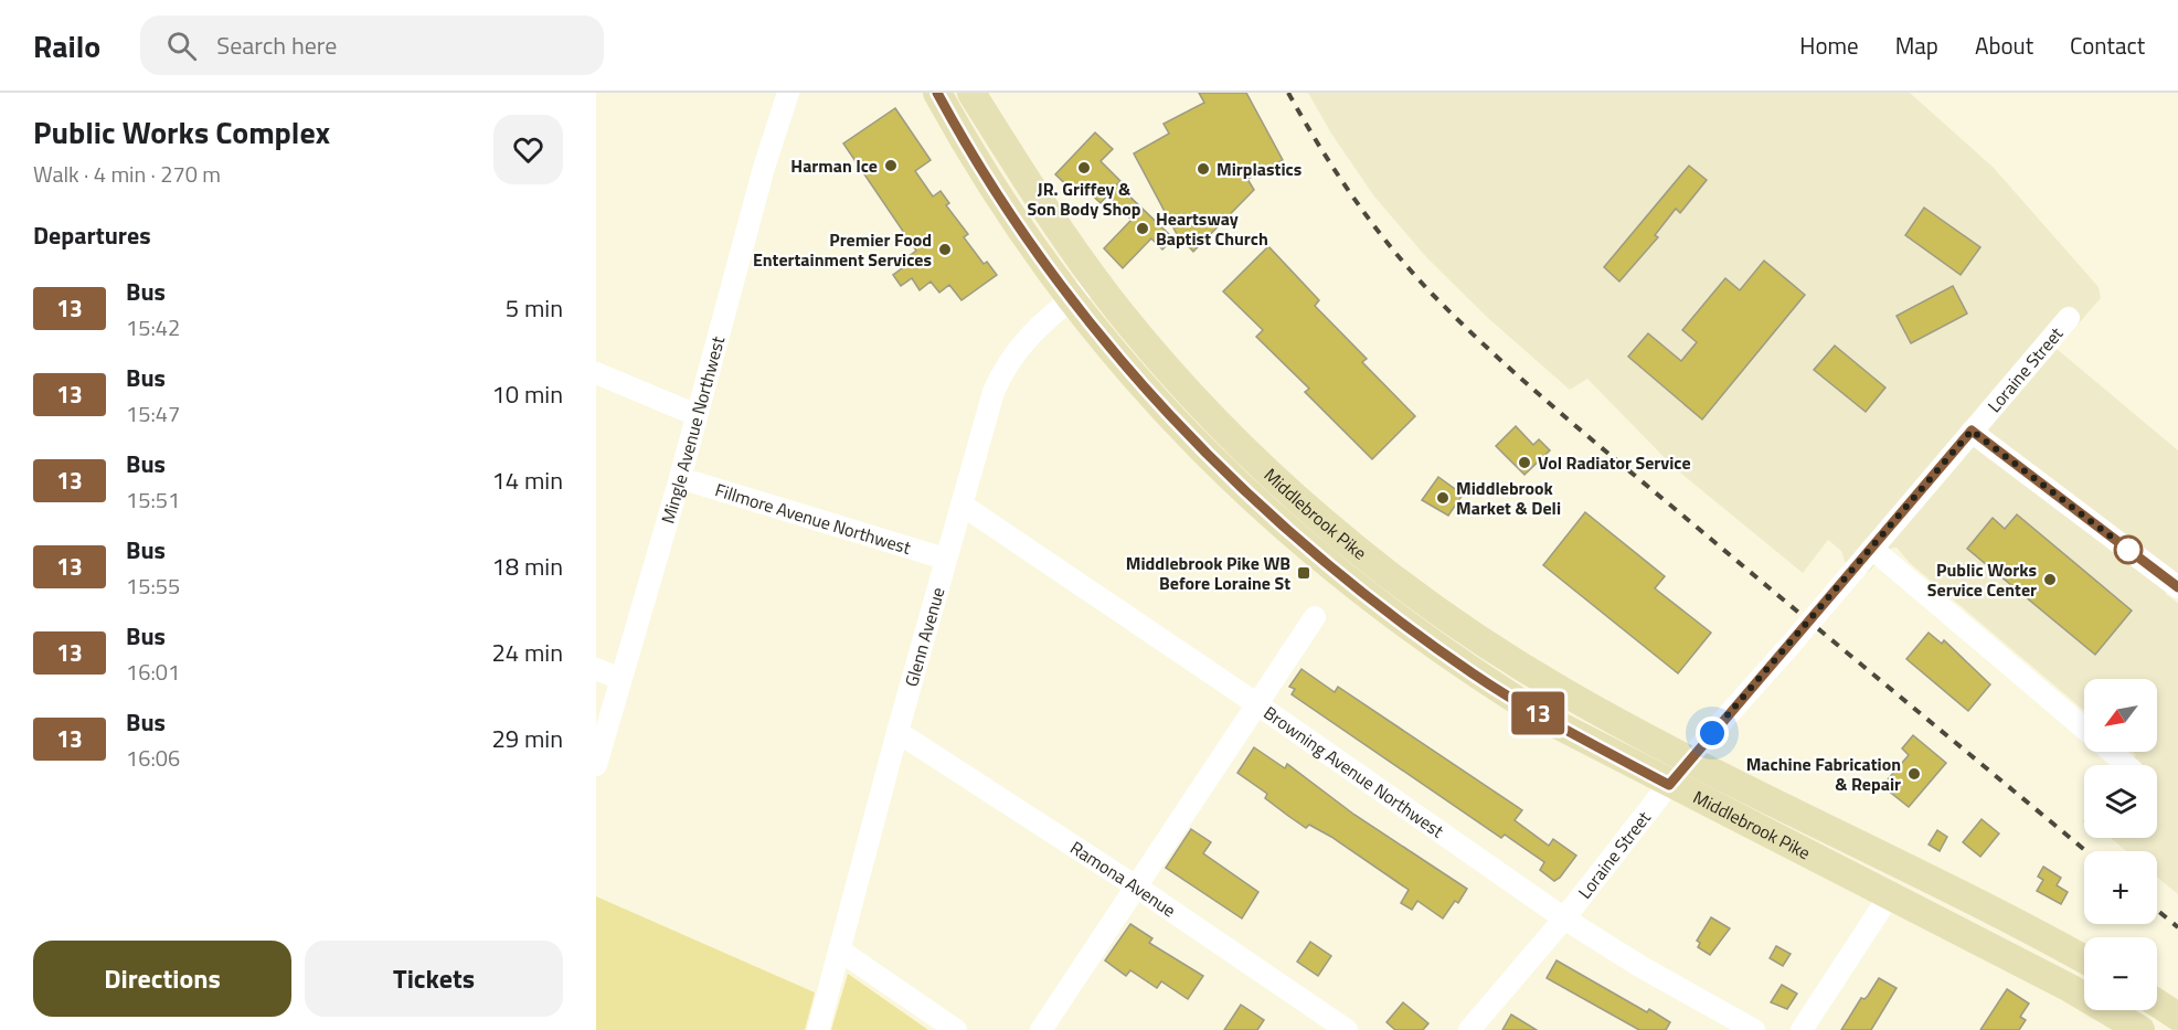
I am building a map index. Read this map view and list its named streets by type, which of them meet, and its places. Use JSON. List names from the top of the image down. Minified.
{"streets":{"main road":["Middlebrook Pike"],"street":["Loraine Street","Mingle Avenue Northwest","Fillmore Avenue Northwest","Glenn Avenue","Browning Avenue Northwest","Ramona Avenue"]},"crossings":[["Loraine Street","Middlebrook Pike"],["Loraine Street","Browning Avenue Northwest"],["Mingle Avenue Northwest","Fillmore Avenue Northwest"],["Middlebrook Pike","Glenn Avenue"],["Fillmore Avenue Northwest","Glenn Avenue"],["Glenn Avenue","Browning Avenue Northwest"],["Glenn Avenue","Ramona Avenue"]],"places":{"other":["Harman Ice","JR. Griffey & Son Body Shop","Mirplastics","Heartsway Baptist Church","Premier Food Entertainment Services","Vol Radiator Service","Middlebrook Market & Deli","Public Works Service Center","Machine Fabrication & Repair"],"transit":["Middlebrook Pike WB Before Loraine St"]},"lines":["bus line 13"],"north":"bottom left","page":{"header":"Railo","search":"Search here","nav":["Home","Map","About","Contact"],"heading":[["Public Works Complex","Walk · 4 min · 270 m"],"Departures"],"on_map":"13","list":[{"mark":"13","name":"Bus","note":"15:42","value":"5 min"},{"mark":"13","name":"Bus","note":"15:47","value":"10 min"},{"mark":"13","name":"Bus","note":"15:51","value":"14 min"},{"mark":"13","name":"Bus","note":"15:55","value":"18 min"},{"mark":"13","name":"Bus","note":"16:01","value":"24 min"},{"mark":"13","name":"Bus","note":"16:06","value":"29 min"}],"map_buttons":["+","−"],"buttons":["Directions","Tickets"]}}
